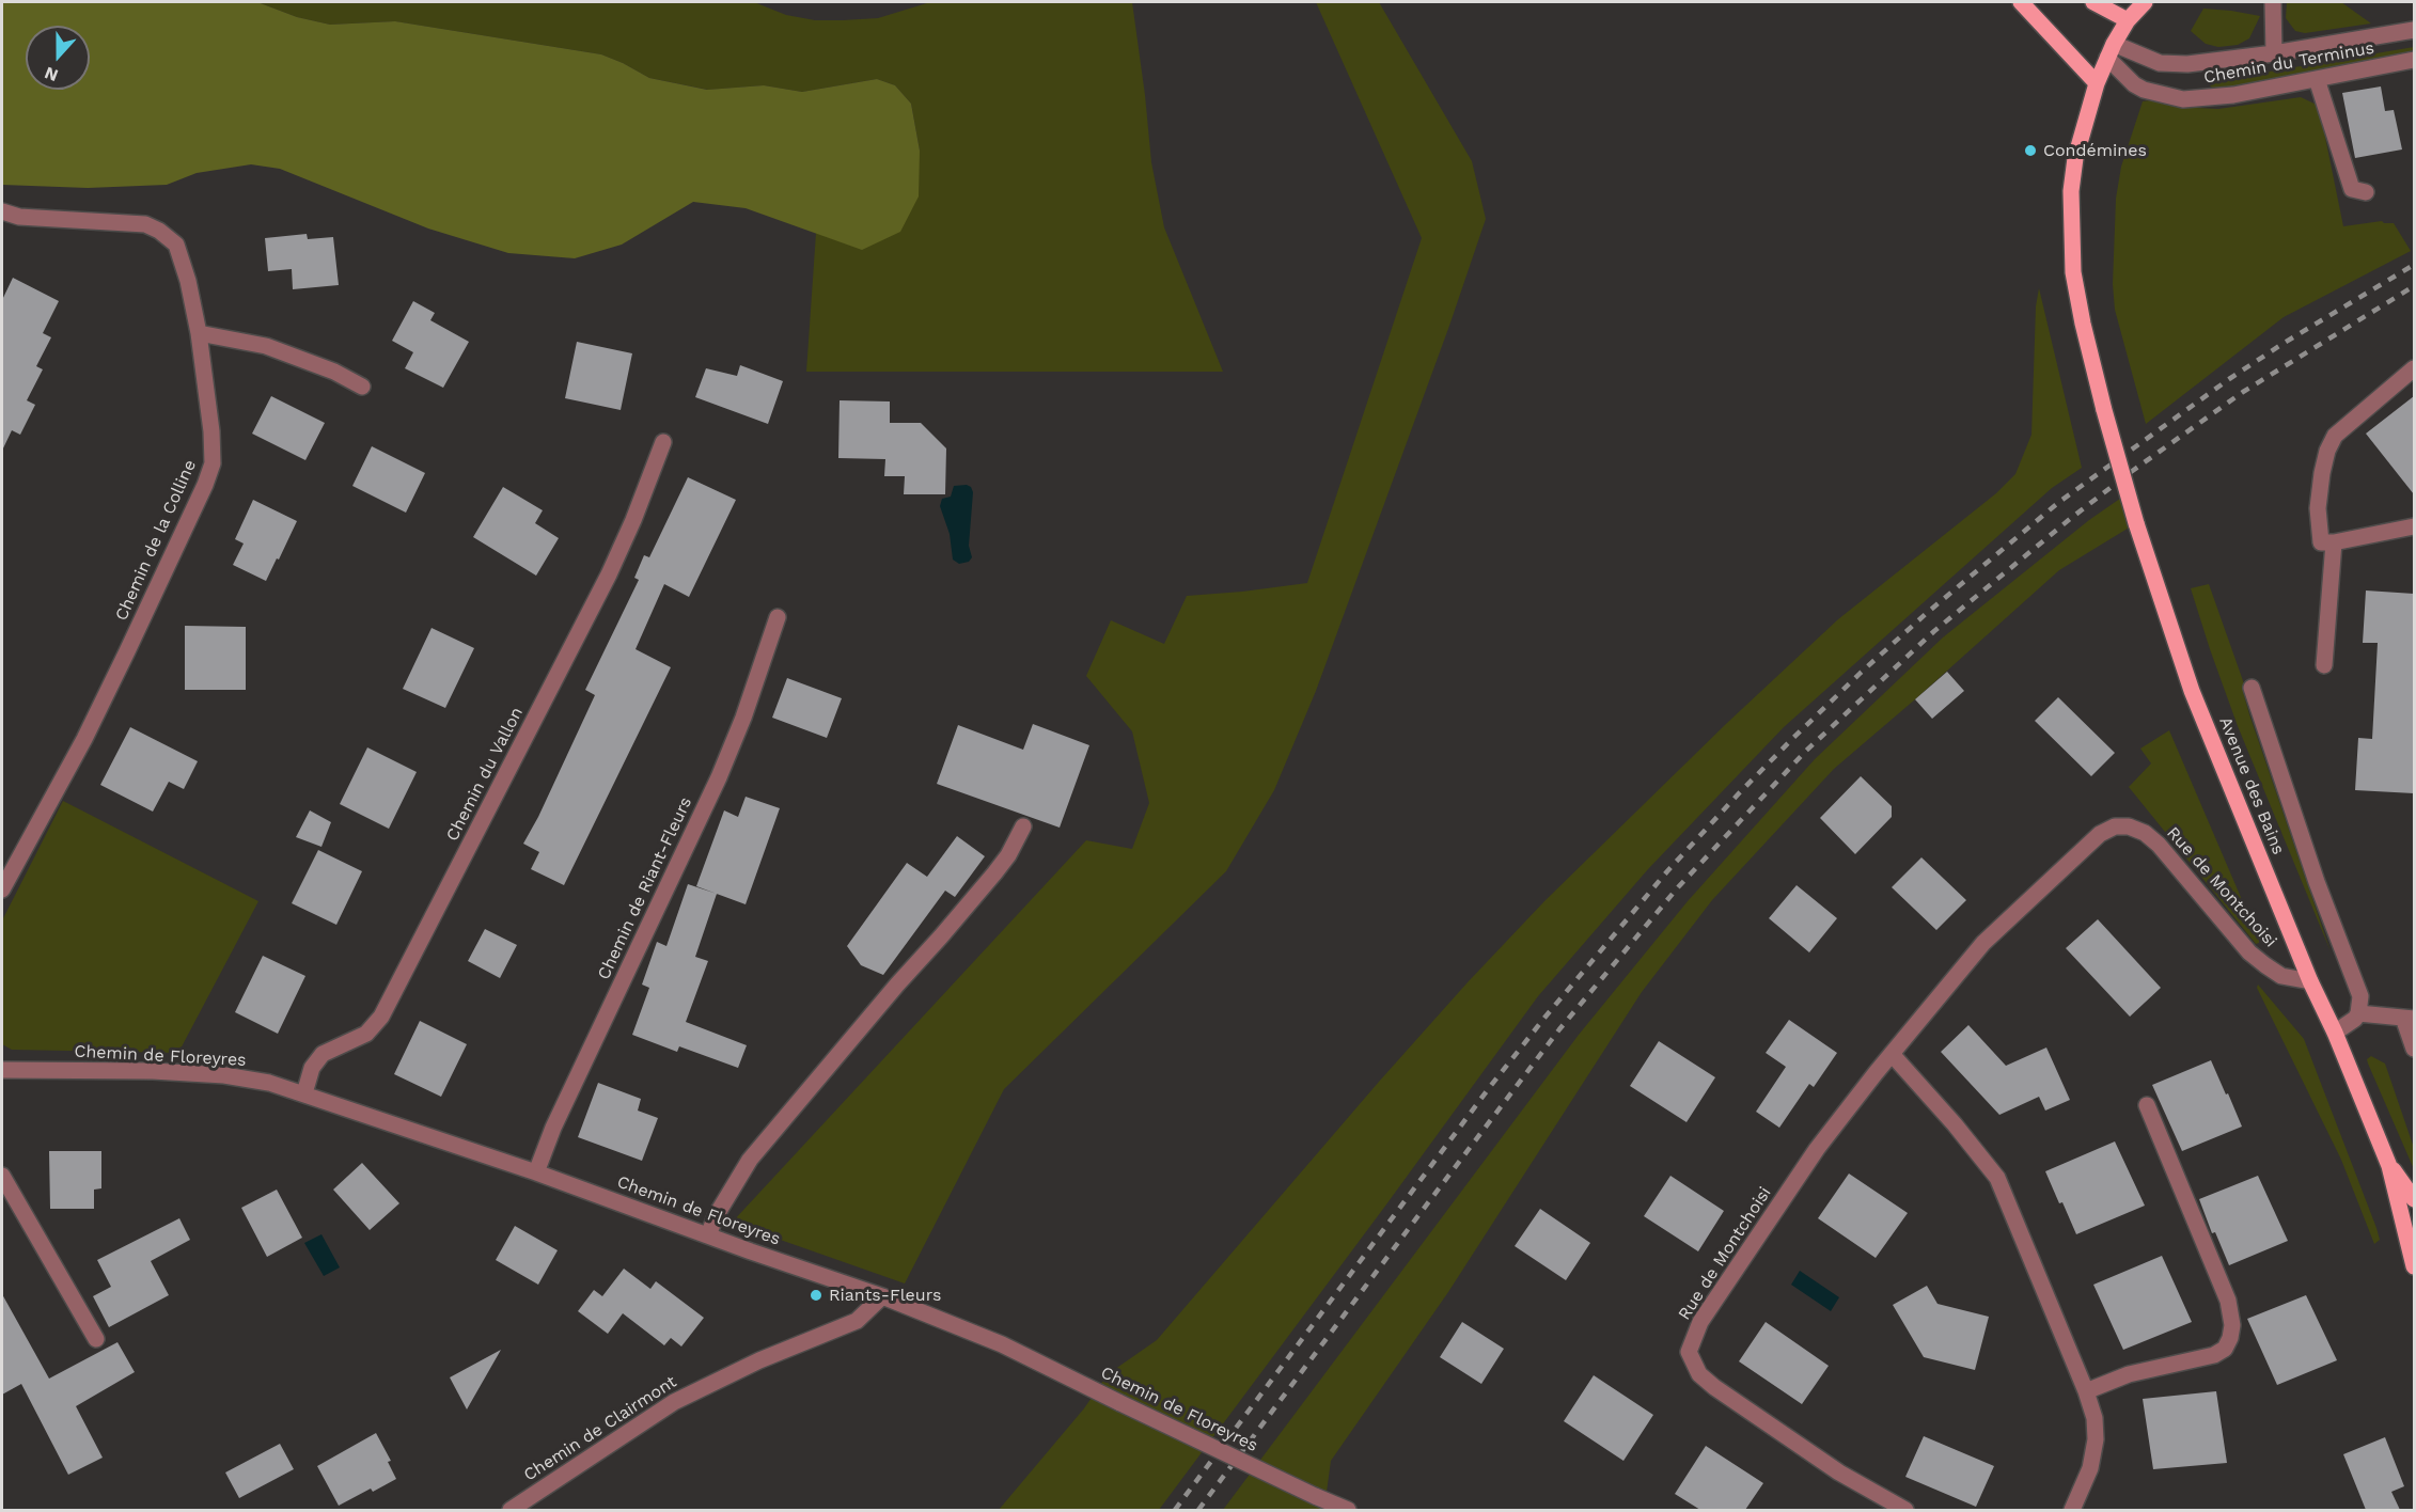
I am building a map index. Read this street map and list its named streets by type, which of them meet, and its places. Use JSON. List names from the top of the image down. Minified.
{"streets":{"main road":["Avenue des Bains"],"street":["Chemin du Terminus","Chemin de la Colline","Chemin du Vallon","Rue de Montchoisi","Chemin de Riant-Fleurs","Chemin de Floreyres","Chemin de Clairmont"]},"crossings":[["Chemin du Terminus","Avenue des Bains"],["Chemin du Vallon","Chemin de Floreyres"],["Avenue des Bains","Rue de Montchoisi"],["Chemin de Riant-Fleurs","Chemin de Floreyres"],["Chemin de Floreyres","Chemin de Clairmont"]],"places":["Condémines","Riants-Fleurs"],"north":"bottom"}
